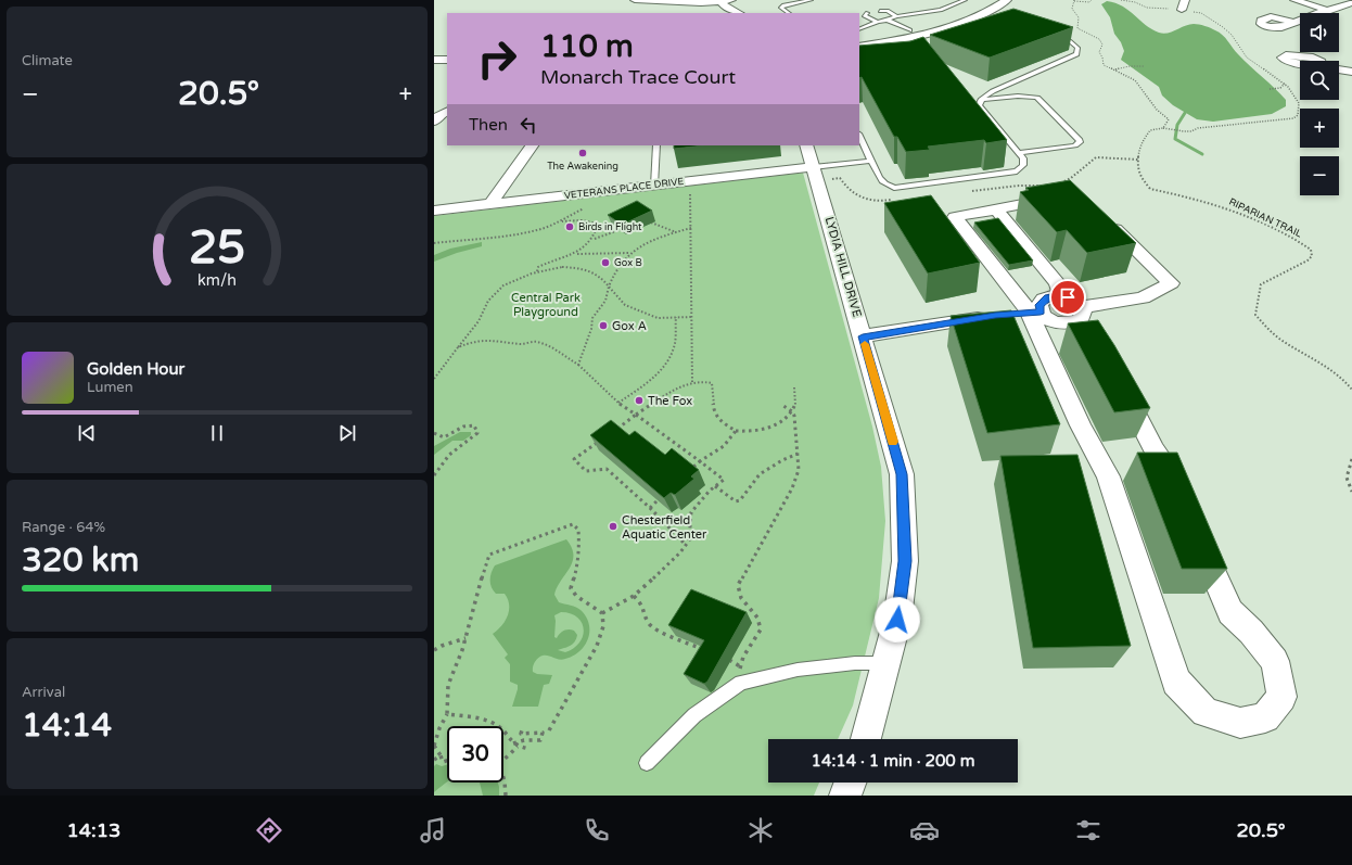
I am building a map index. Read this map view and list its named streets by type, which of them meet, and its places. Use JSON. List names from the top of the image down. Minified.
{"streets":{"street":["VETERANS PLACE DRIVE","LYDIA HILL DRIVE"],"path":["RIPARIAN TRAIL"]},"crossings":[["VETERANS PLACE DRIVE","LYDIA HILL DRIVE"]],"parks":["Central Park Playground"],"places":["The Awakening","Birds in Flight","Gox B","Gox A","The Fox","Chesterfield Aquatic Center"],"page":{"tile":["Climate",["Range · 64%","320 km"],["Arrival","14:14"]],"map_buttons":["+","−"],"turn":["110 m","Monarch Trace Court"],"heat":["−","20.5°","+"],"then":"Then","song":["Golden Hour","Lumen"],"limit":"30","trip":"14:14 · 1 min · 200 m","tabs":["14:13","20.5°"],"gauge":["25","km/h"]}}
